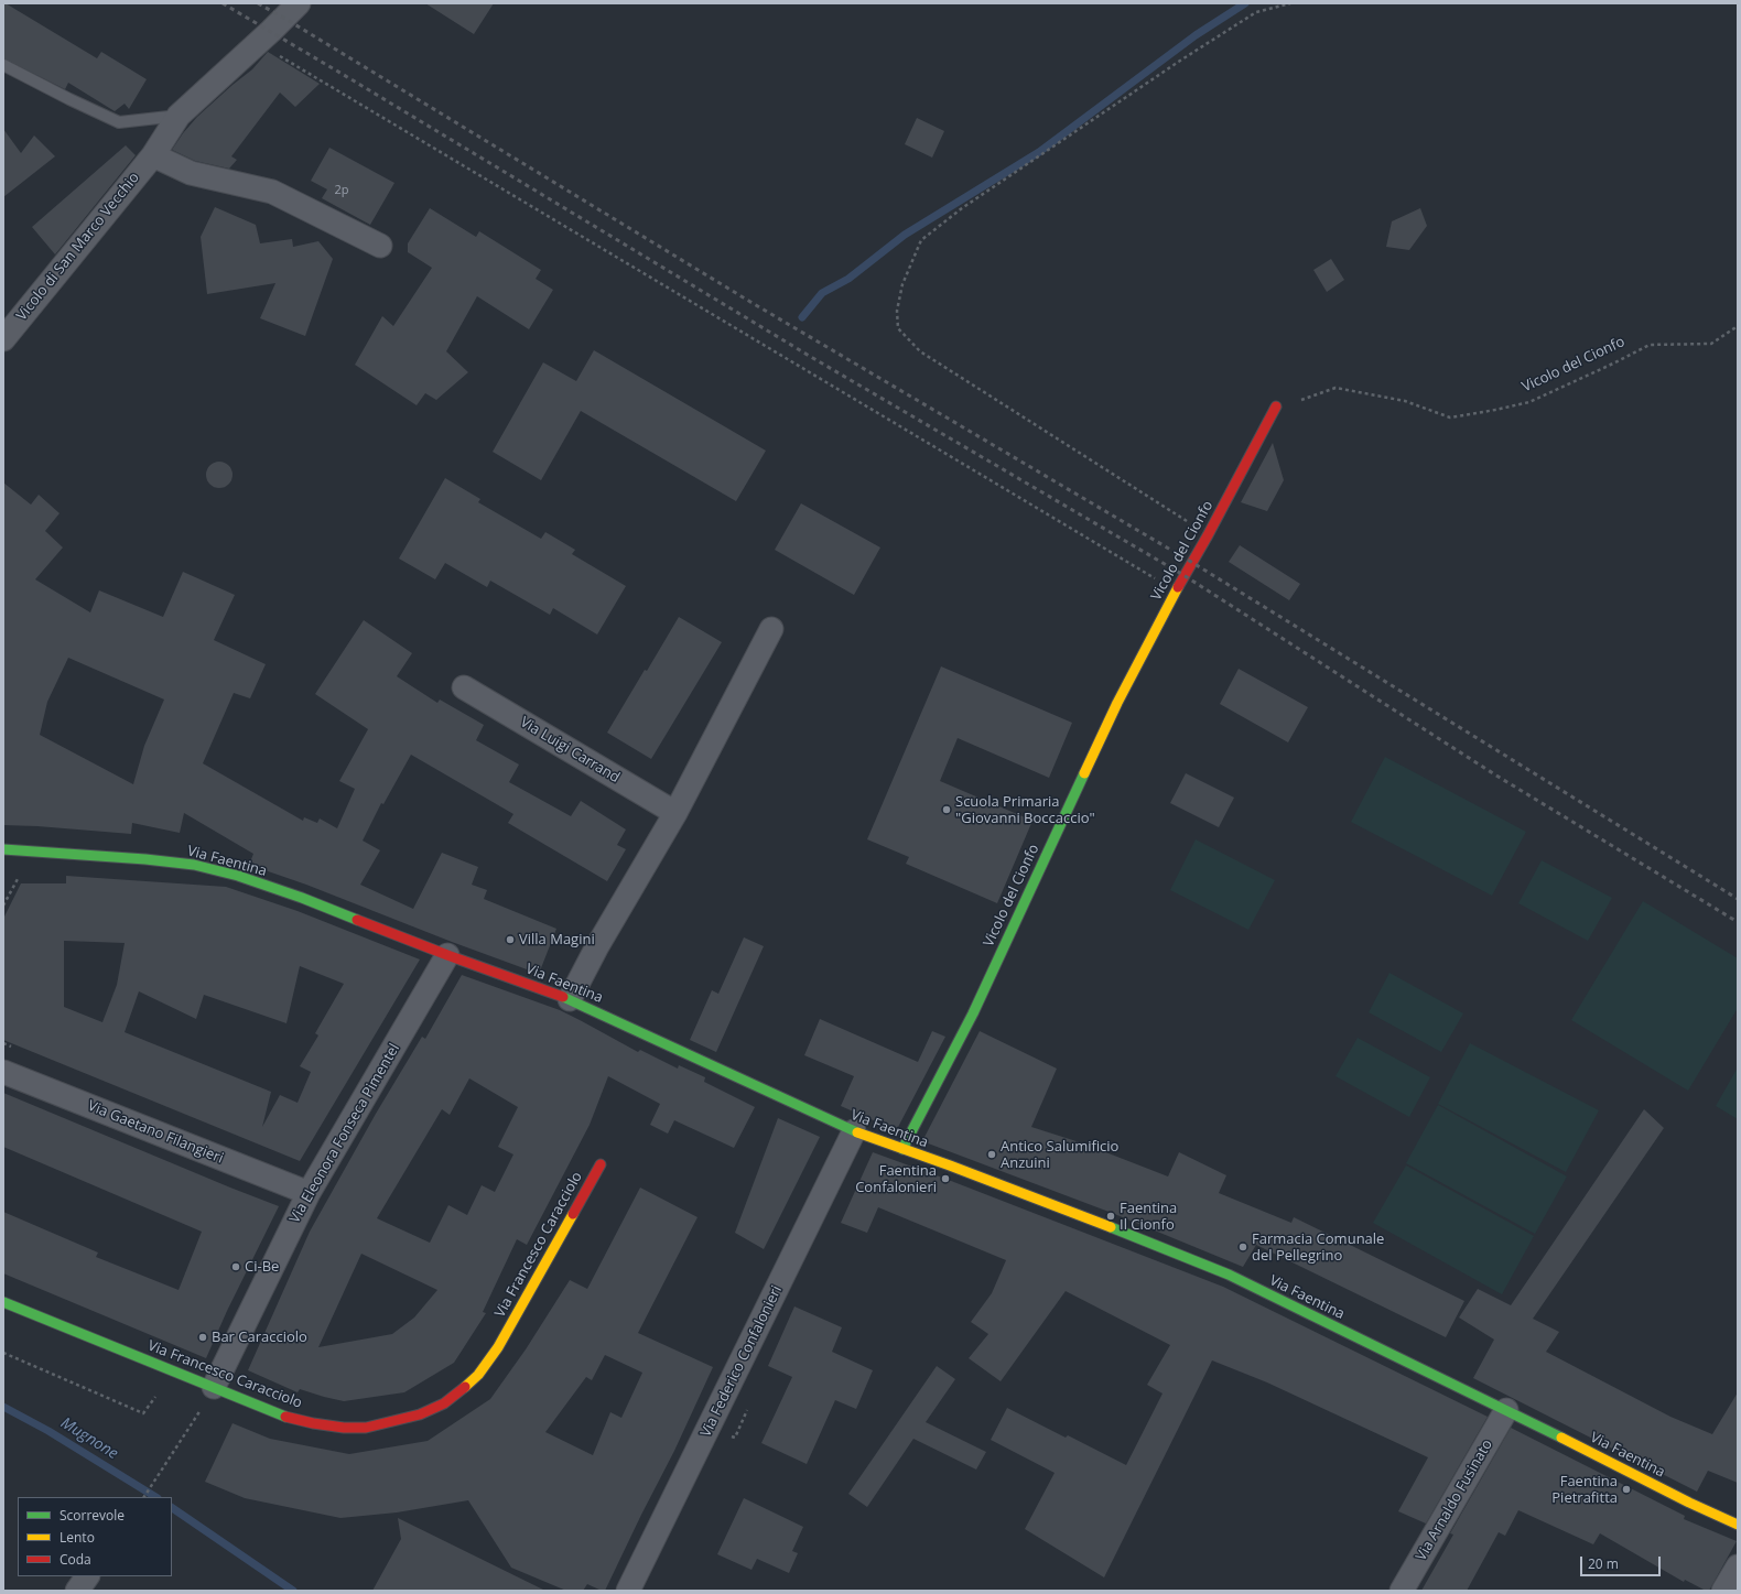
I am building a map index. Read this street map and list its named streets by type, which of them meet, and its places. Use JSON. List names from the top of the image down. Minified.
{"streets":{"street":["Vicolo di San Marco Vecchio","Vicolo del Cionfo","Via Luigi Carrand","Via Faentina","Via Gaetano Filangieri","Via Eleonora Fonseca Pimentel","Via Francesco Caracciolo","Via Federico Confalonieri","Via Arnaldo Fusinato"]},"crossings":[["Vicolo del Cionfo","Via Faentina"],["Via Faentina","Via Eleonora Fonseca Pimentel"],["Via Faentina","Via Federico Confalonieri"],["Via Faentina","Via Arnaldo Fusinato"],["Via Gaetano Filangieri","Via Eleonora Fonseca Pimentel"],["Via Eleonora Fonseca Pimentel","Via Francesco Caracciolo"]],"water":["Mugnone"],"places":["Scuola Primaria \"Giovanni Boccaccio\"","Villa Magini","Antico Salumificio Anzuini","Faentina Confalonieri","Faentina Il Cionfo","Farmacia Comunale del Pellegrino","Ci-Be","Bar Caracciolo","Faentina Pietrafitta"],"house_numbers":["2p"],"legend":["Scorrevole","Lento","Coda"],"scale_bar":"20 m"}
